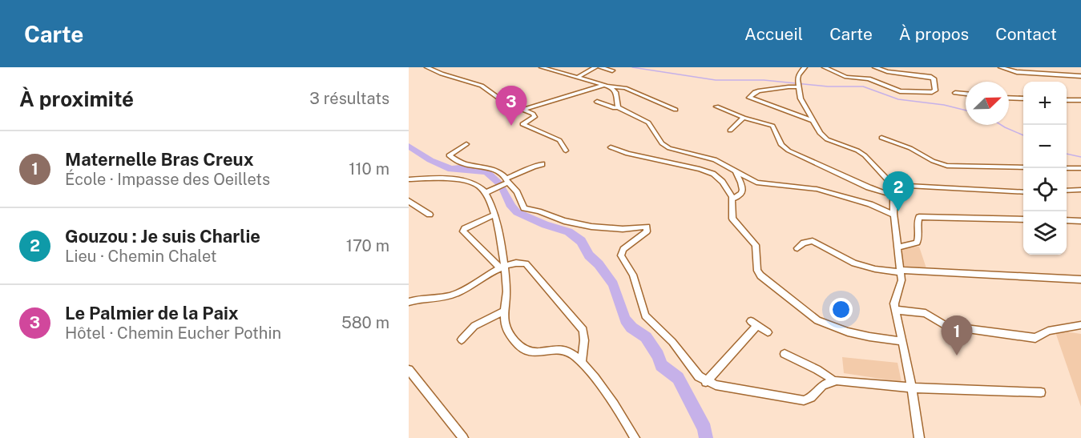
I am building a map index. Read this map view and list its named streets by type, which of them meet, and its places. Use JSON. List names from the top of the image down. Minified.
{"north":"top right","page":{"header":"Carte","nav":["Accueil","Carte","À propos","Contact"],"heading":["À proximité","3 résultats"],"map_buttons":["+","−"],"pins":["3","2","1"],"list":[{"mark":"1","name":"Maternelle Bras Creux","note":"École · Impasse des Oeillets","value":"110 m"},{"mark":"2","name":"Gouzou : Je suis Charlie","note":"Lieu · Chemin Chalet","value":"170 m"},{"mark":"3","name":"Le Palmier de la Paix","note":"Hôtel · Chemin Eucher Pothin","value":"580 m"}]}}
